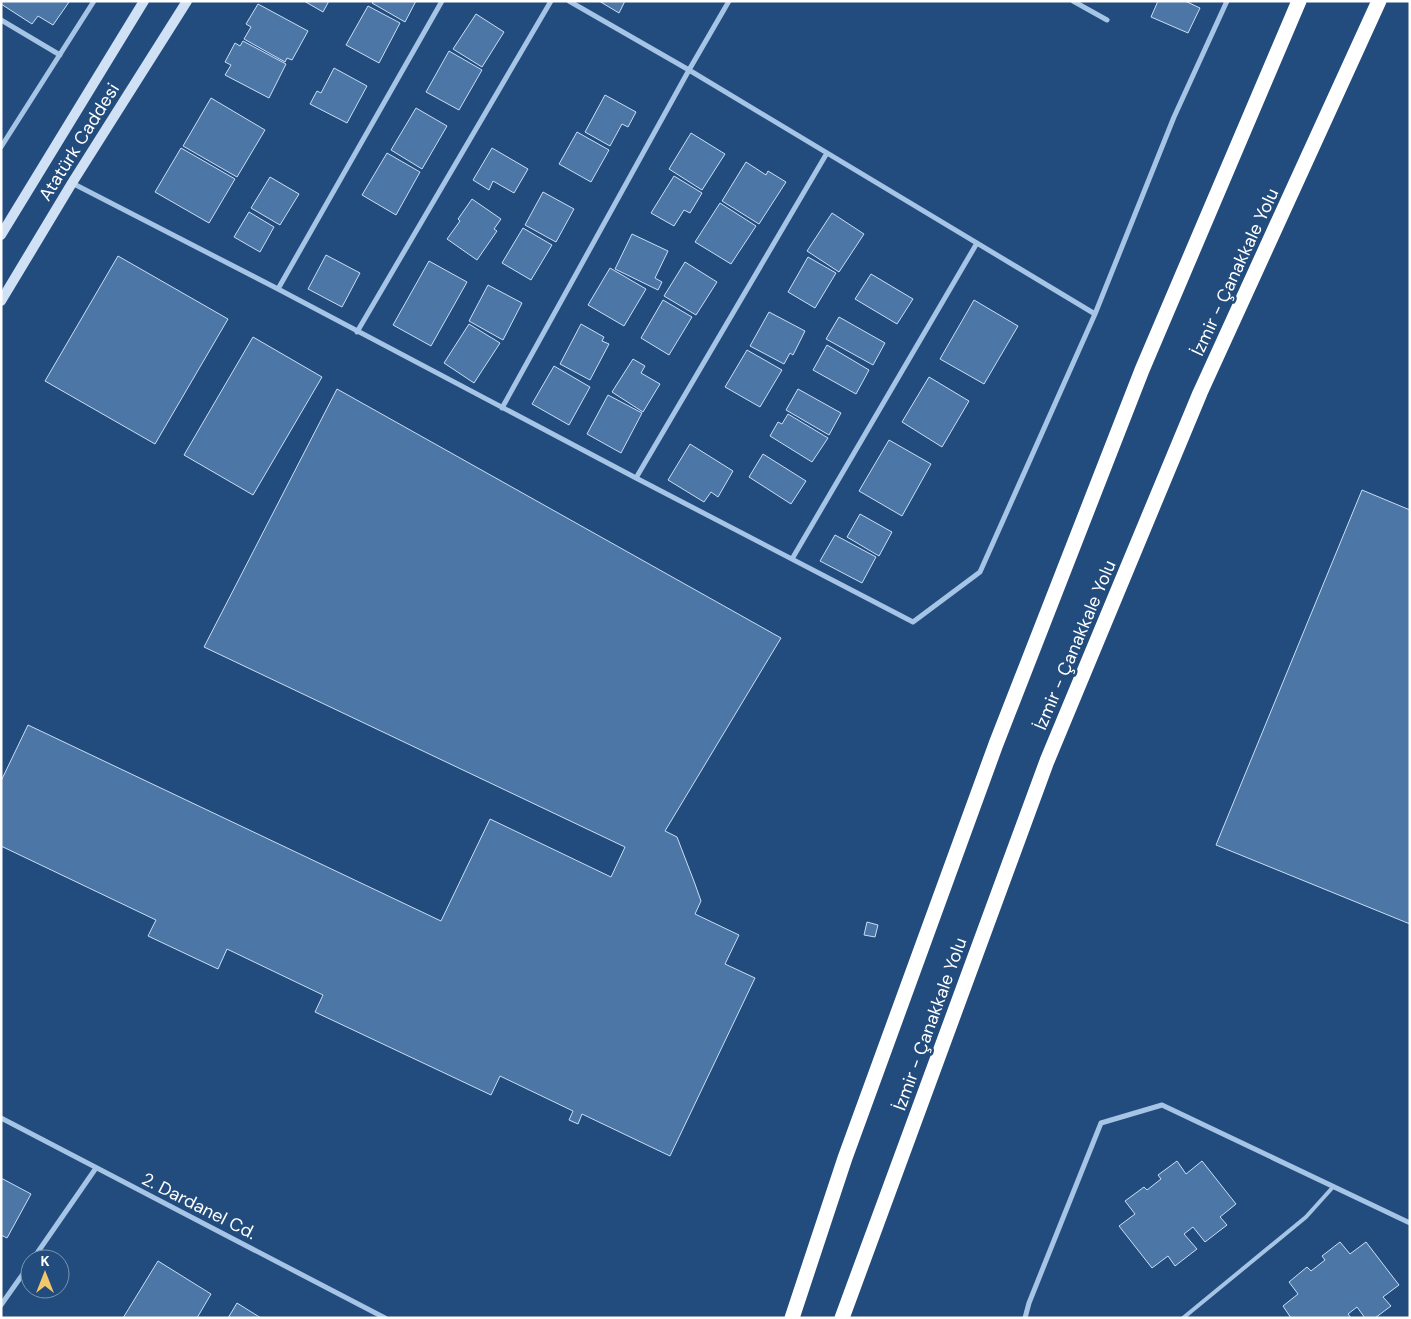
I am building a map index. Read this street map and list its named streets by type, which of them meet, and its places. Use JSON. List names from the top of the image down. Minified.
{"streets":{"highway":["İzmir - Çanakkale Yolu"],"main road":["Atatürk Caddesi"],"street":["2. Dardanel Cd."]},"north":"top"}
